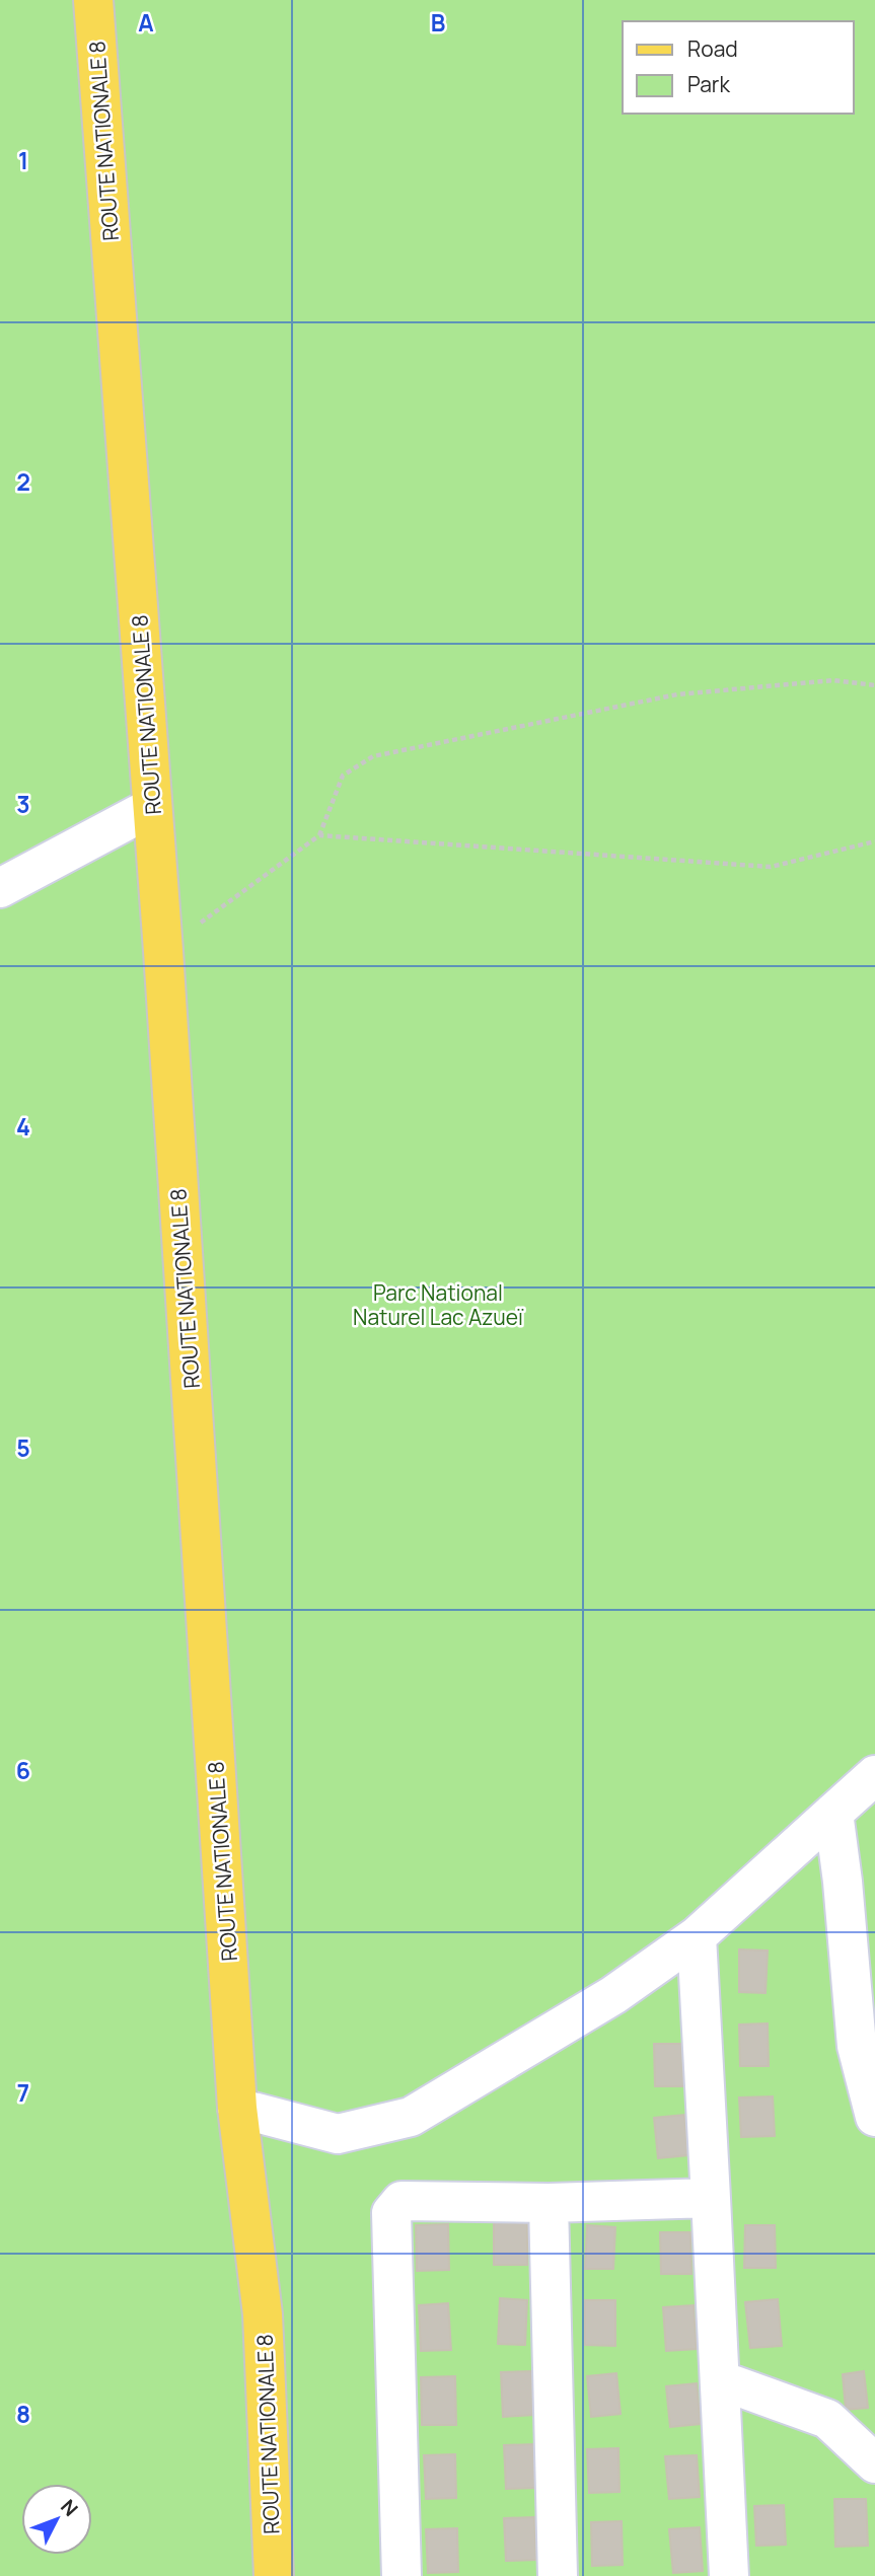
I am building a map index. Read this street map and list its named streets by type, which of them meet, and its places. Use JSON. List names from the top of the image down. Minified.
{"streets":{"main road":["ROUTE NATIONALE 8"]},"parks":["Parc National Naturel Lac Azueï"],"legend":["Road","Park"],"north":"top right","grid":{"columns":["A","B"],"rows":["1","2","3","4","5","6","7","8"]}}
